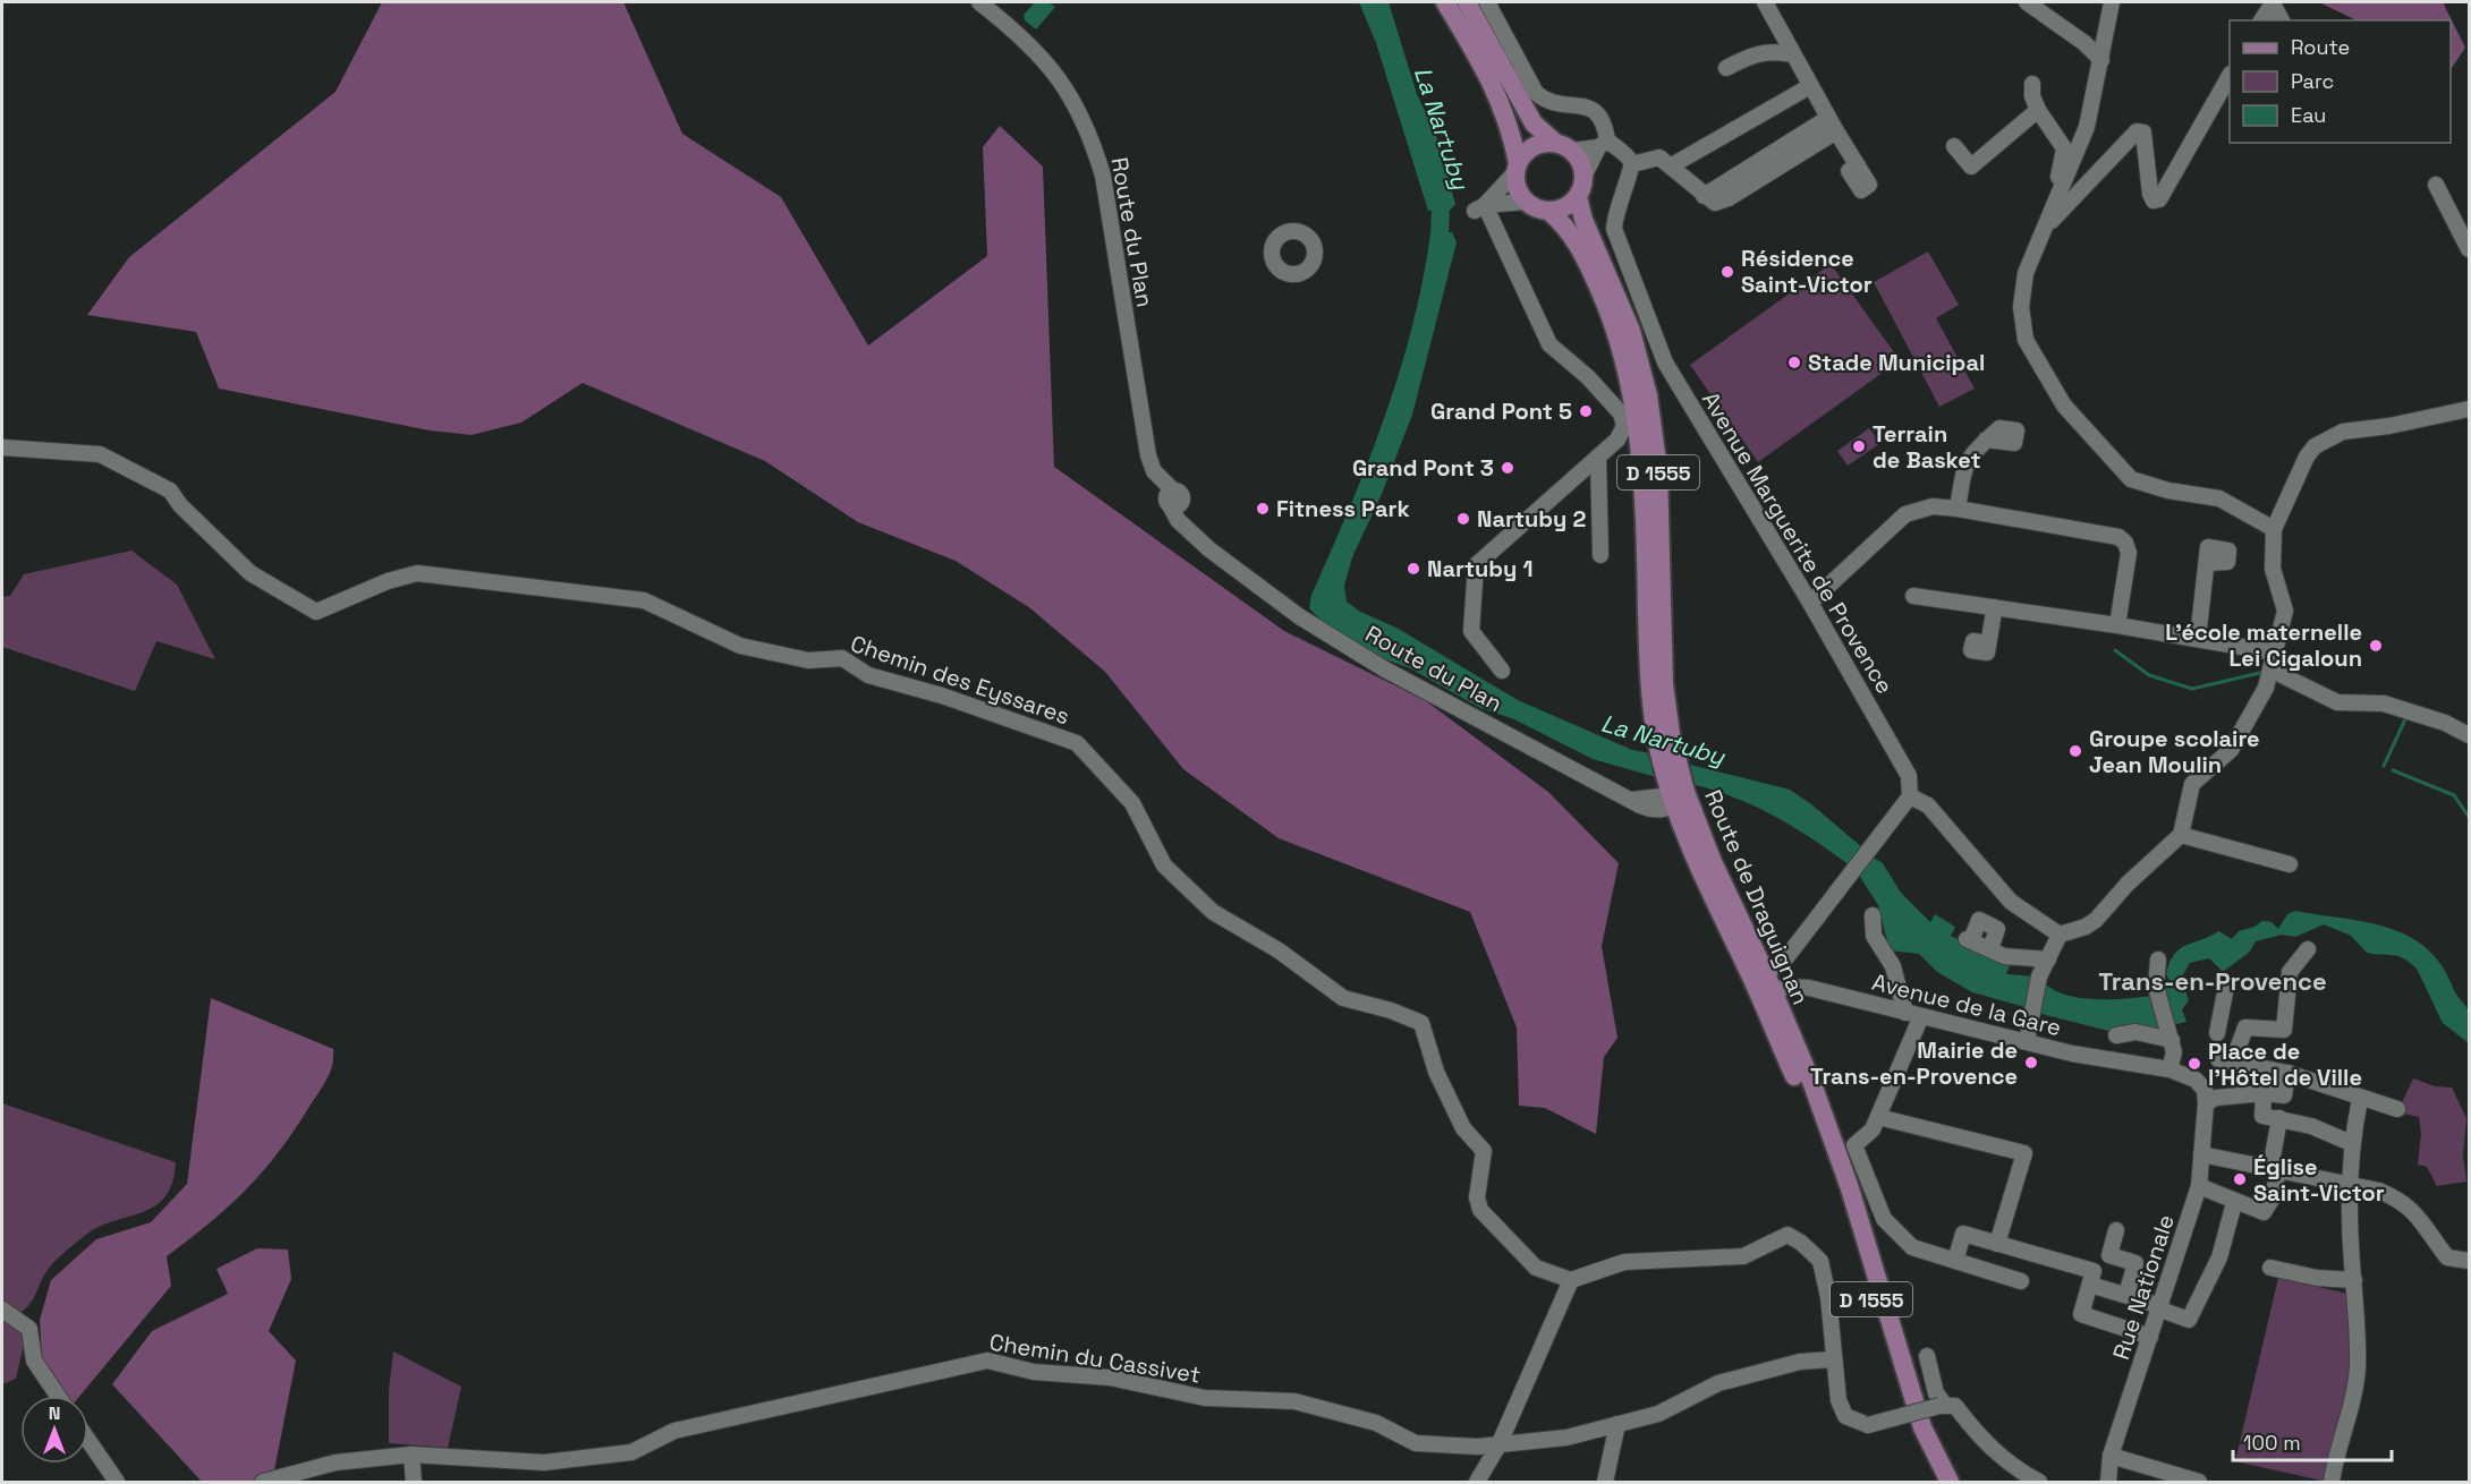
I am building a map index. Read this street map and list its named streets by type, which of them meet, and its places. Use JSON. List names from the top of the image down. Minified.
{"streets":{"main road":["D 1555","Route de Draguignan"],"street":["Route du Plan","Avenue Marguerite de Provence","Chemin des Eyssares","Avenue de la Gare","Rue Nationale","Chemin du Cassivet"]},"crossings":[["Route du Plan","Route de Draguignan"]],"districts":["Trans-en-Provence"],"water":["La Nartuby"],"places":["Résidence Saint-Victor","Stade Municipal","Grand Pont 5","Terrain de Basket","Grand Pont 3","Fitness Park","Nartuby 2","Nartuby 1","L’école maternelle Lei Cigaloun","Groupe scolaire Jean Moulin","Mairie de Trans-en-Provence","Place de l'Hôtel de Ville","Église Saint-Victor"],"legend":["Route","Parc","Eau"],"scale_bar":"100 m","north":"top"}
